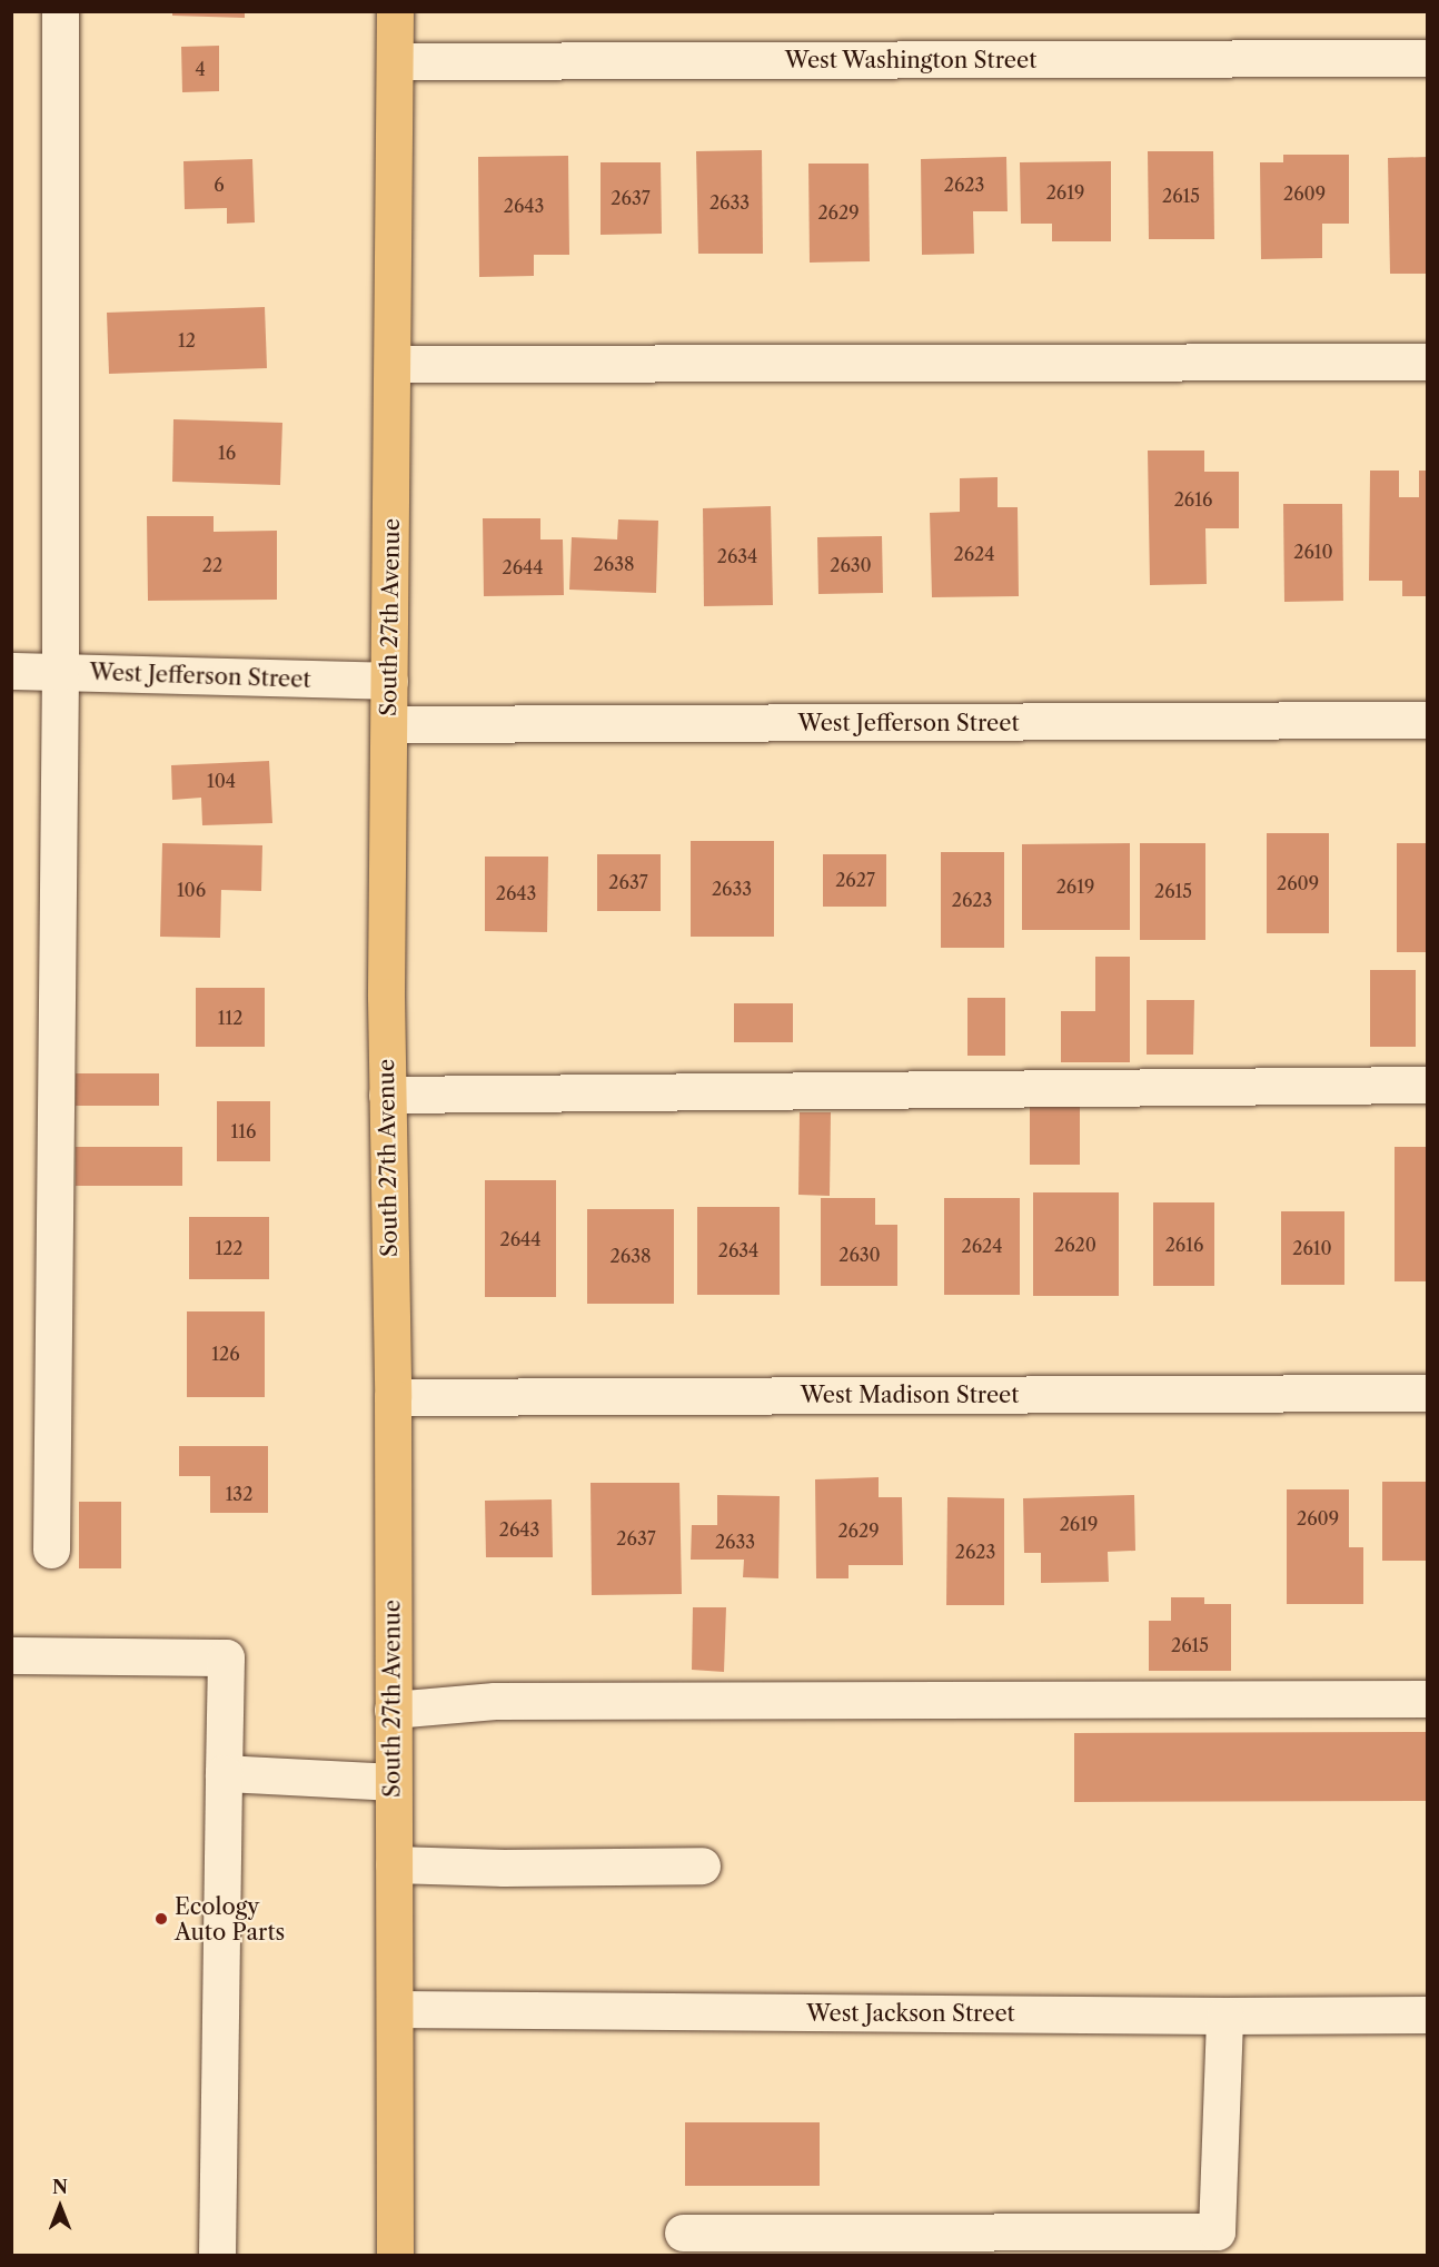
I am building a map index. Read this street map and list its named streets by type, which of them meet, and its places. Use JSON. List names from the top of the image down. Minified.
{"streets":{"main road":["South 27th Avenue"],"street":["West Washington Street","West Jefferson Street","West Madison Street","West Jackson Street"]},"crossings":[["West Washington Street","South 27th Avenue"],["South 27th Avenue","West Jefferson Street"],["South 27th Avenue","West Madison Street"],["South 27th Avenue","West Jackson Street"]],"places":["Ecology Auto Parts"],"house_numbers":["4","6","2623","2619","2609","2615","2637","2633","2643","2629","12","16","2616","2610","2624","2634","2638","22","2630","2644","104","2627","2637","2609","2619","2633","106","2615","2643","2623","112","116","2644","2620","2616","2624","122","2610","2634","2630","2638","126","132","2609","2619","2643","2629","2637","2633","2623","2615"],"north":"top"}
